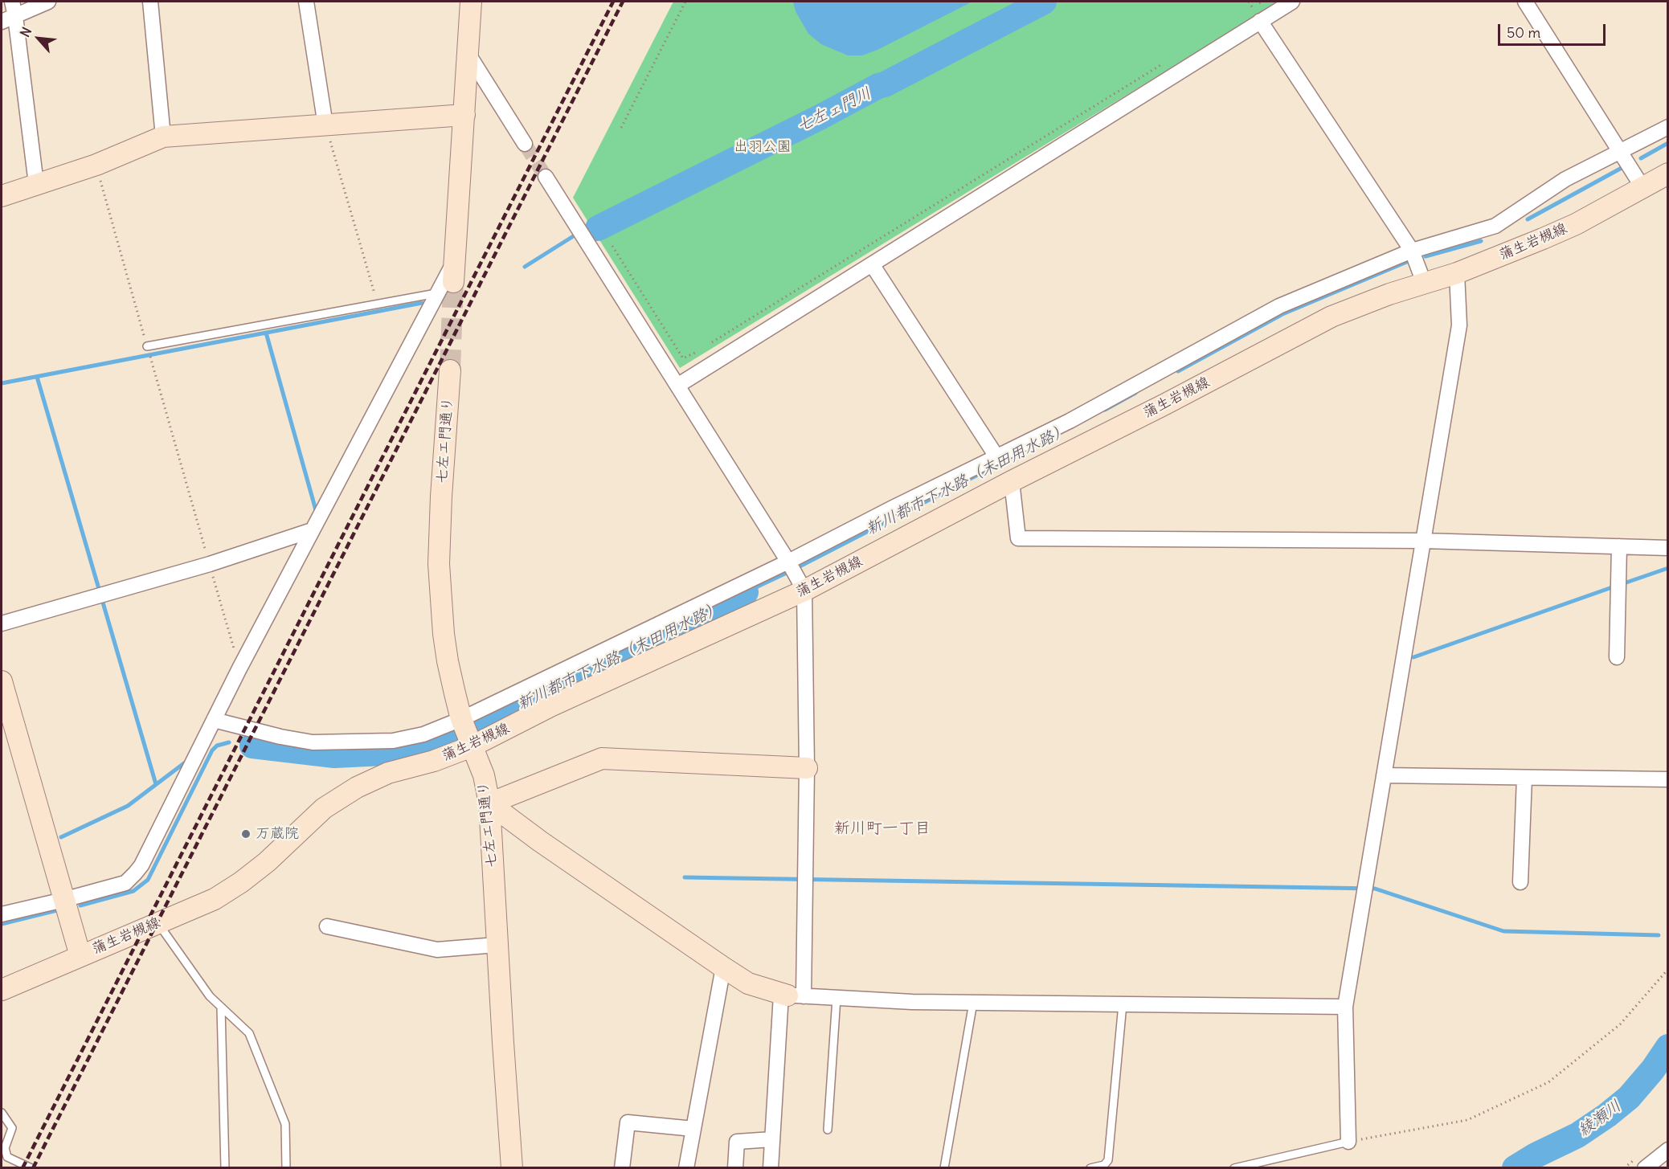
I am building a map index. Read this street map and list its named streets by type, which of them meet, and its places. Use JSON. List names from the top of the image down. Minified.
{"streets":{"street":["蒲生岩槻線","七左エ門通り"]},"crossings":[["蒲生岩槻線","七左エ門通り"]],"districts":["新川町一丁目"],"water":["七左ェ門川","新川都市下水路（末田用水路）","綾瀬川"],"parks":["出羽公園"],"places":["万蔵院"],"scale_bar":"50 m","north":"top left"}
